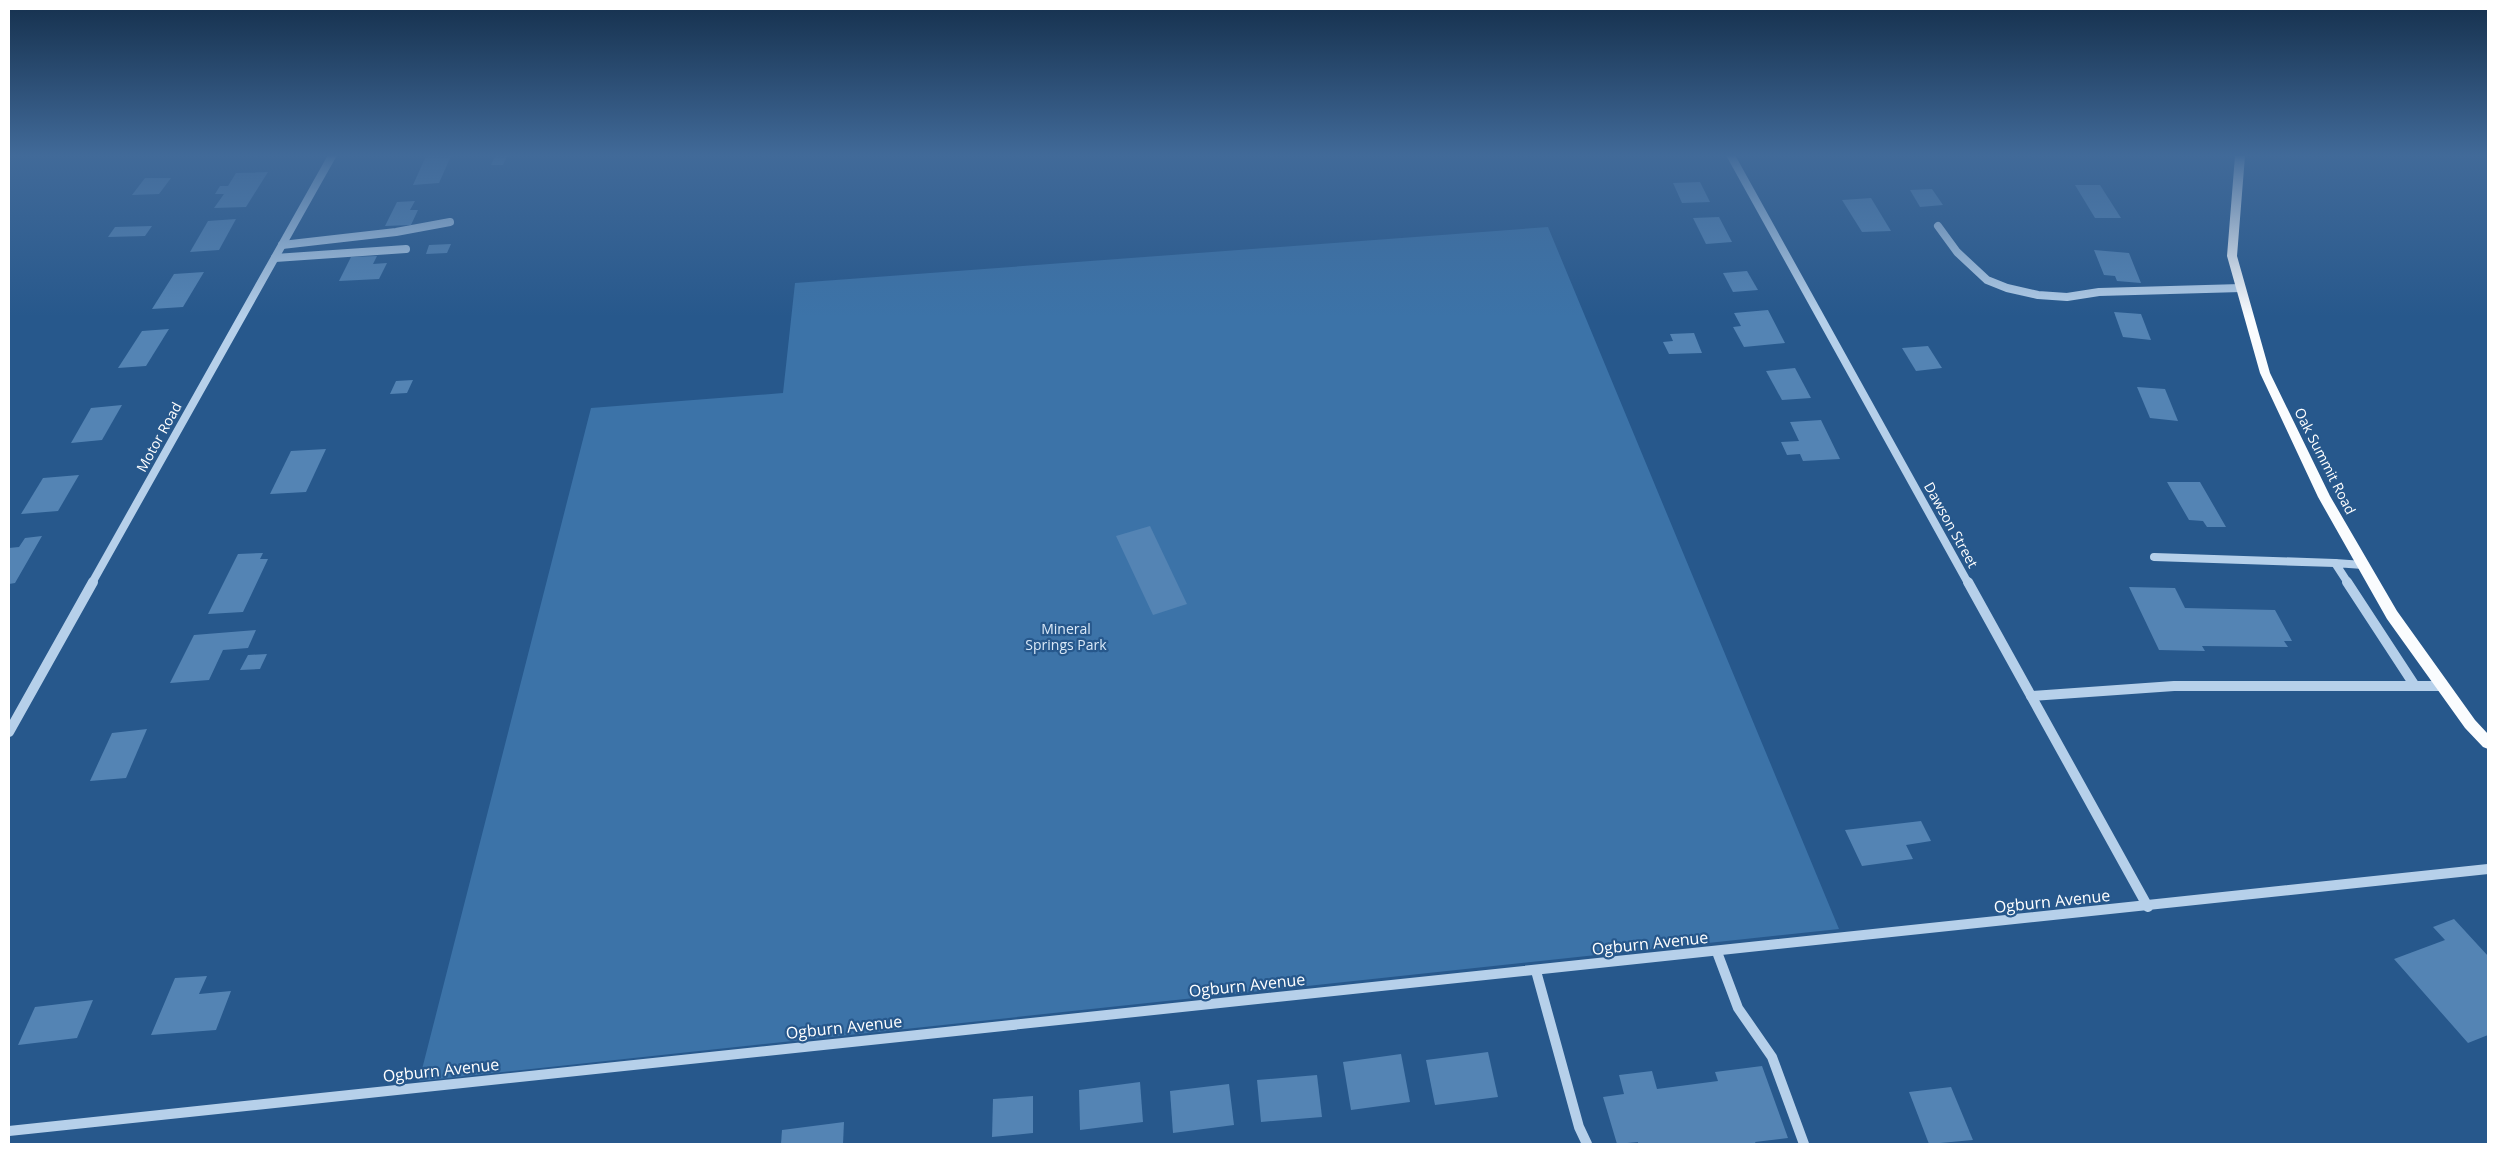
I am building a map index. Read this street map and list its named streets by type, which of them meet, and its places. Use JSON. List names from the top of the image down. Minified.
{"streets":{"main road":["Oak Summit Road"],"street":["Motor Road","Dawson Street","Ogburn Avenue"]},"crossings":[["Dawson Street","Ogburn Avenue"]],"parks":["Mineral Springs Park"]}
